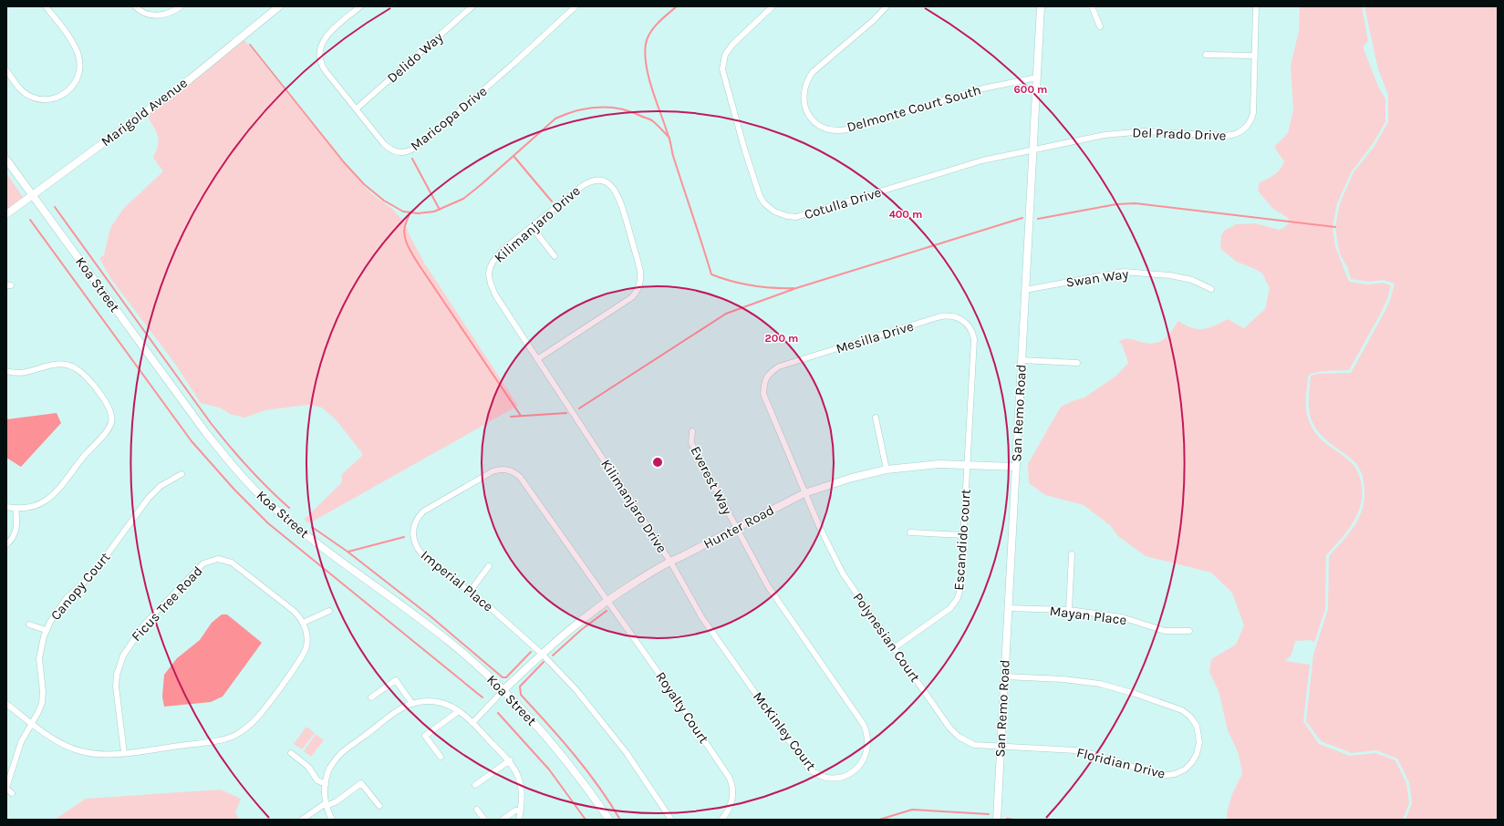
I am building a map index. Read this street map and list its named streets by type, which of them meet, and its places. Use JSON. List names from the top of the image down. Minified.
{"streets":{"street":["Delido Way","Delmonte Court South","Marigold Avenue","Maricopa Drive","Del Prado Drive","Cotulla Drive","Kilimanjaro Drive","Swan Way","Koa Street","Mesilla Drive","San Remo Road","Everest Way","Hunter Road","Escandido court","Imperial Place","Canopy Court","Ficus Tree Road","Mayan Place","Polynesian Court","Royalty Court","McKinley Court","Floridian Drive"]},"crossings":[["Delido Way","Maricopa Drive"],["Delmonte Court South","San Remo Road"],["Marigold Avenue","Koa Street"],["Del Prado Drive","Cotulla Drive"],["Del Prado Drive","San Remo Road"],["Cotulla Drive","San Remo Road"],["Kilimanjaro Drive","Hunter Road"],["Kilimanjaro Drive","McKinley Court"],["Swan Way","San Remo Road"],["Koa Street","Hunter Road"],["Mesilla Drive","Hunter Road"],["Mesilla Drive","Escandido court"],["Mesilla Drive","Polynesian Court"],["San Remo Road","Hunter Road"],["San Remo Road","Mayan Place"],["San Remo Road","Polynesian Court"],["San Remo Road","Floridian Drive"],["Everest Way","Hunter Road"],["Everest Way","McKinley Court"],["Hunter Road","Escandido court"],["Hunter Road","Imperial Place"],["Hunter Road","Polynesian Court"],["Hunter Road","Royalty Court"],["Hunter Road","McKinley Court"],["Escandido court","Polynesian Court"],["Imperial Place","Royalty Court"],["Canopy Court","Ficus Tree Road"],["Polynesian Court","Floridian Drive"]],"rings":["600 m","400 m","200 m"]}
